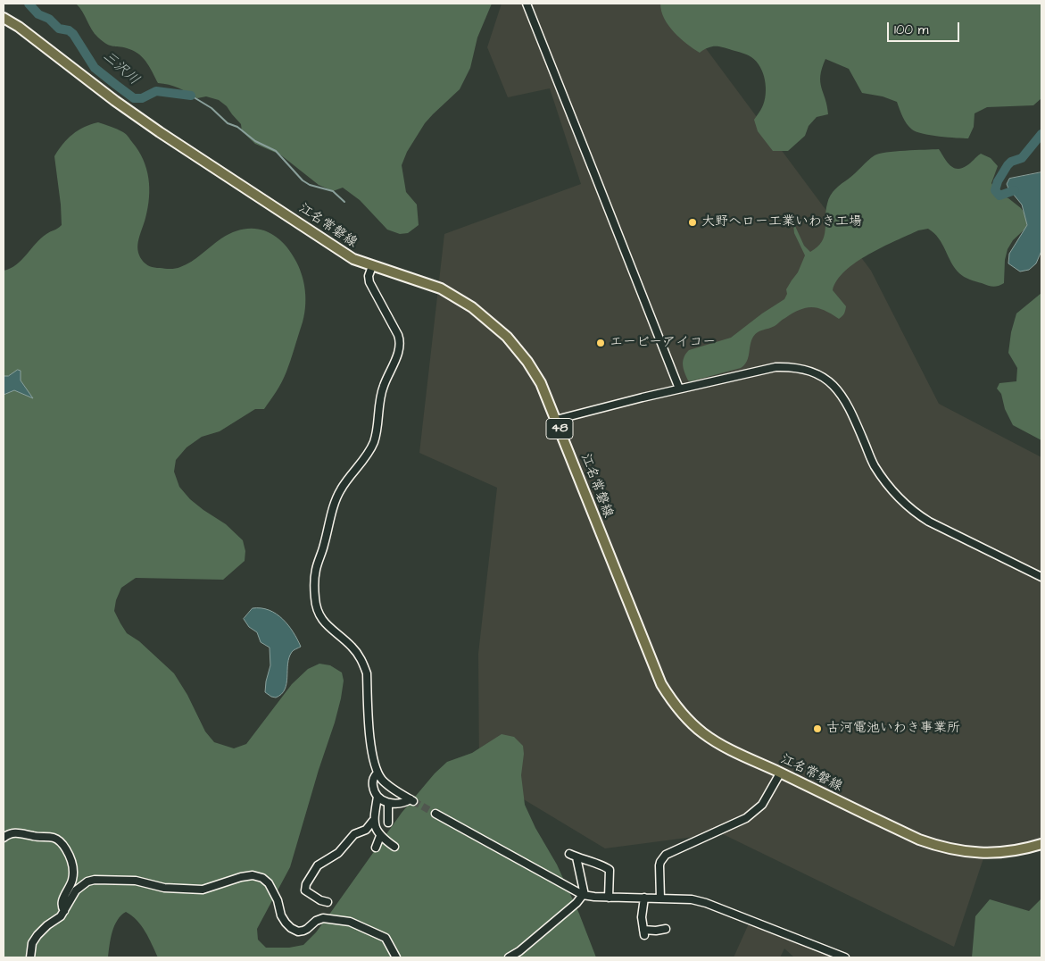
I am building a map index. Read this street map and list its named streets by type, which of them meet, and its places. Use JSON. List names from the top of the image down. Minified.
{"streets":{"main road":["江名常磐線","48"]},"water":["三沢川"],"places":["大野ヘロー工業いわき工場","エービーアイコー","古河電池いわき事業所"],"scale_bar":"100 m"}
